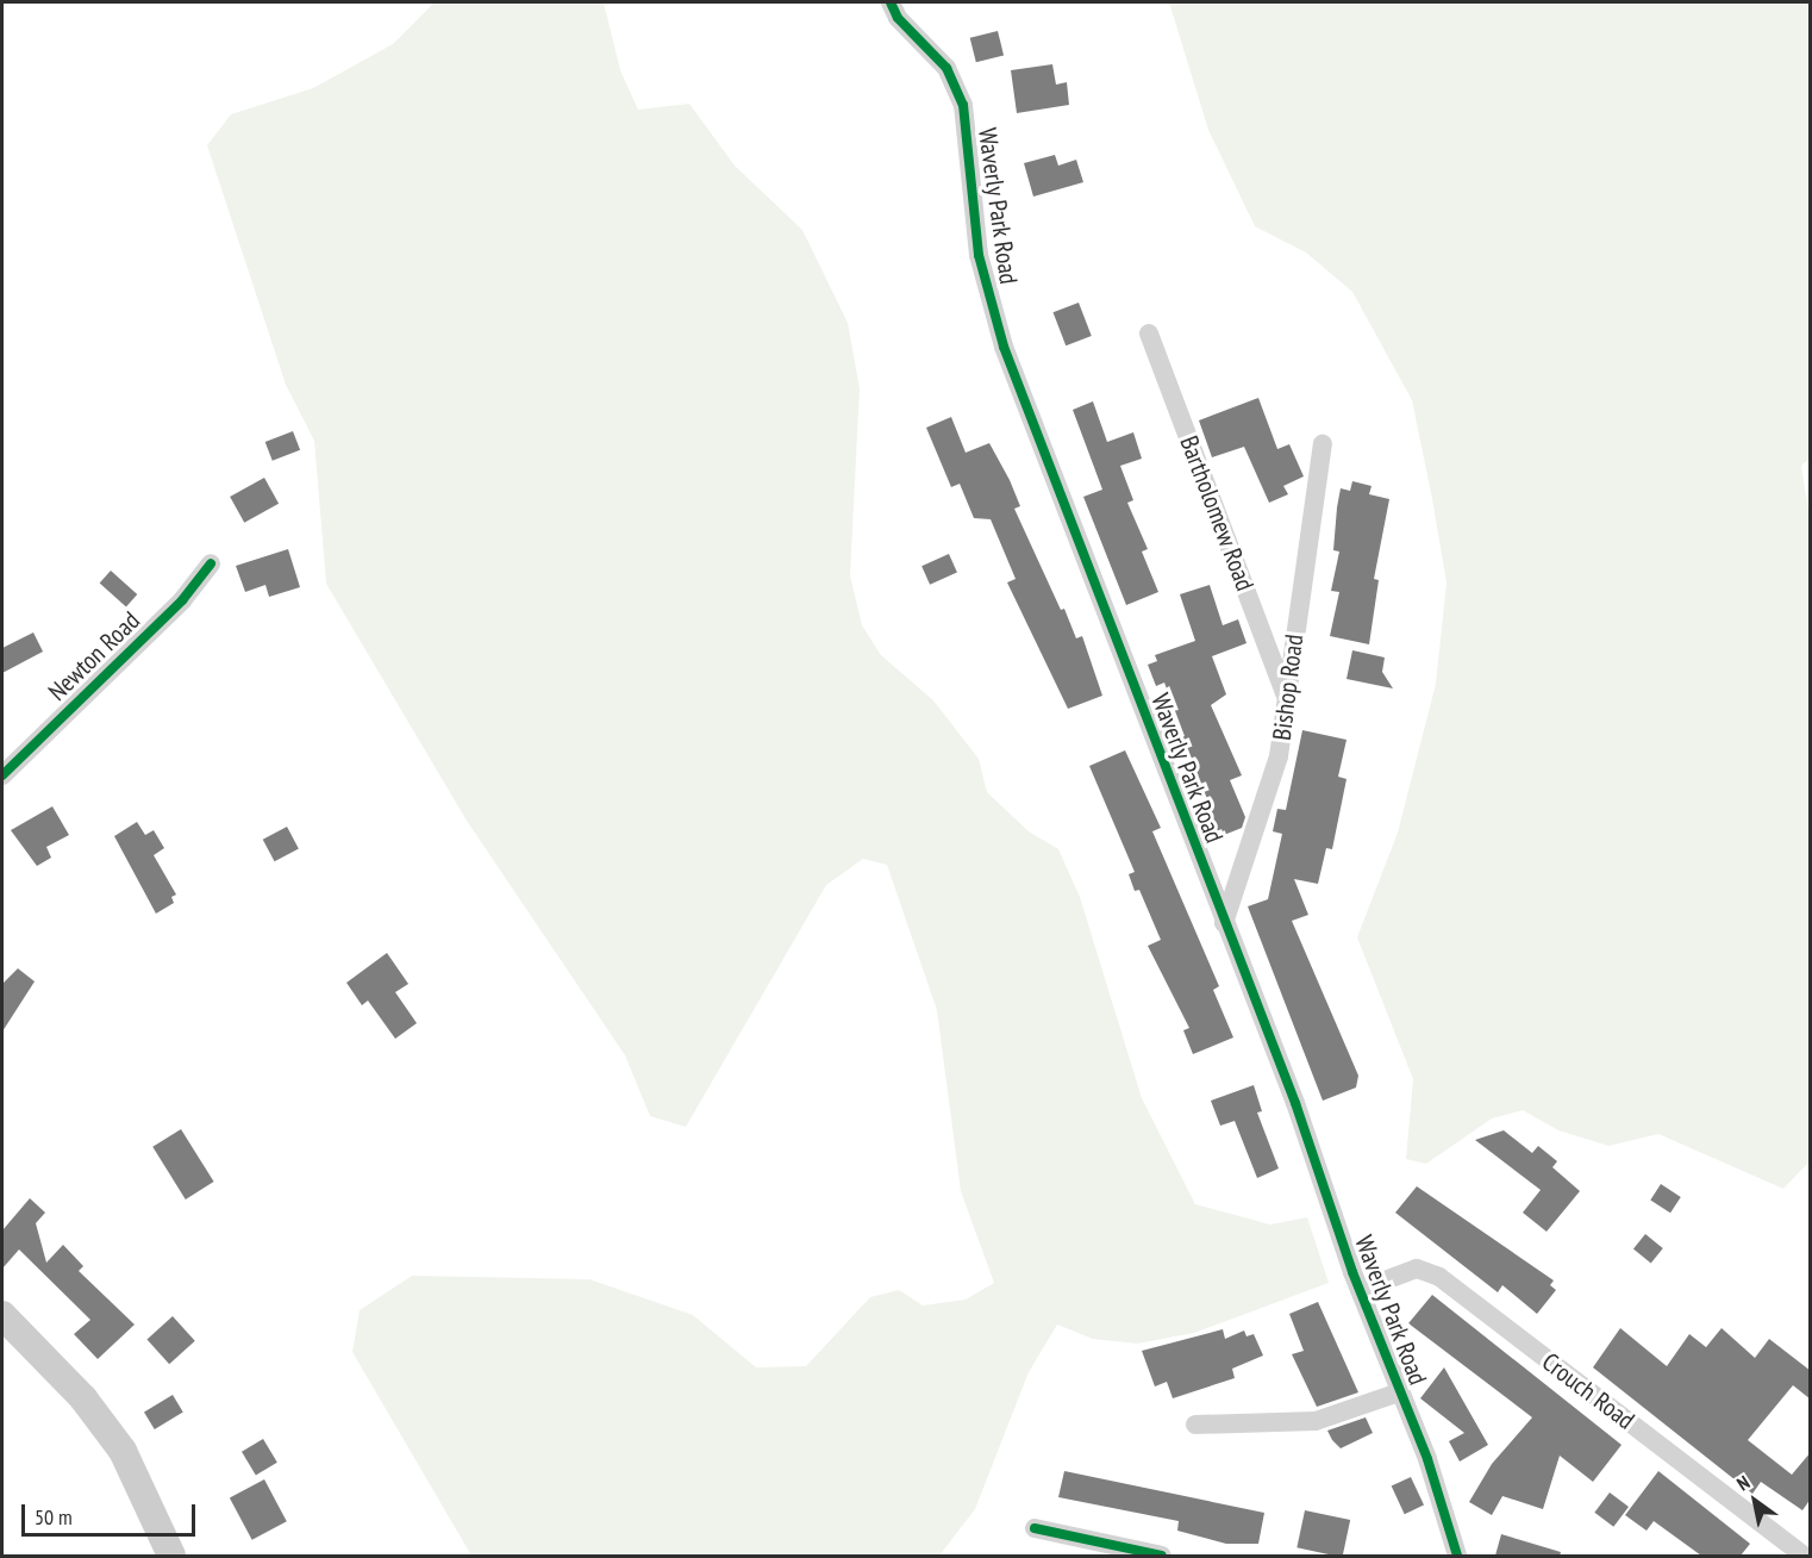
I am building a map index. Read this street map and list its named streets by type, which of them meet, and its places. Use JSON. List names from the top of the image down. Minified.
{"streets":{"street":["Waverly Park Road","Bartholomew Road","Newton Road","Bishop Road","Crouch Road"]},"crossings":[["Waverly Park Road","Bishop Road"],["Waverly Park Road","Crouch Road"],["Bartholomew Road","Bishop Road"]],"scale_bar":"50 m","north":"top left"}
